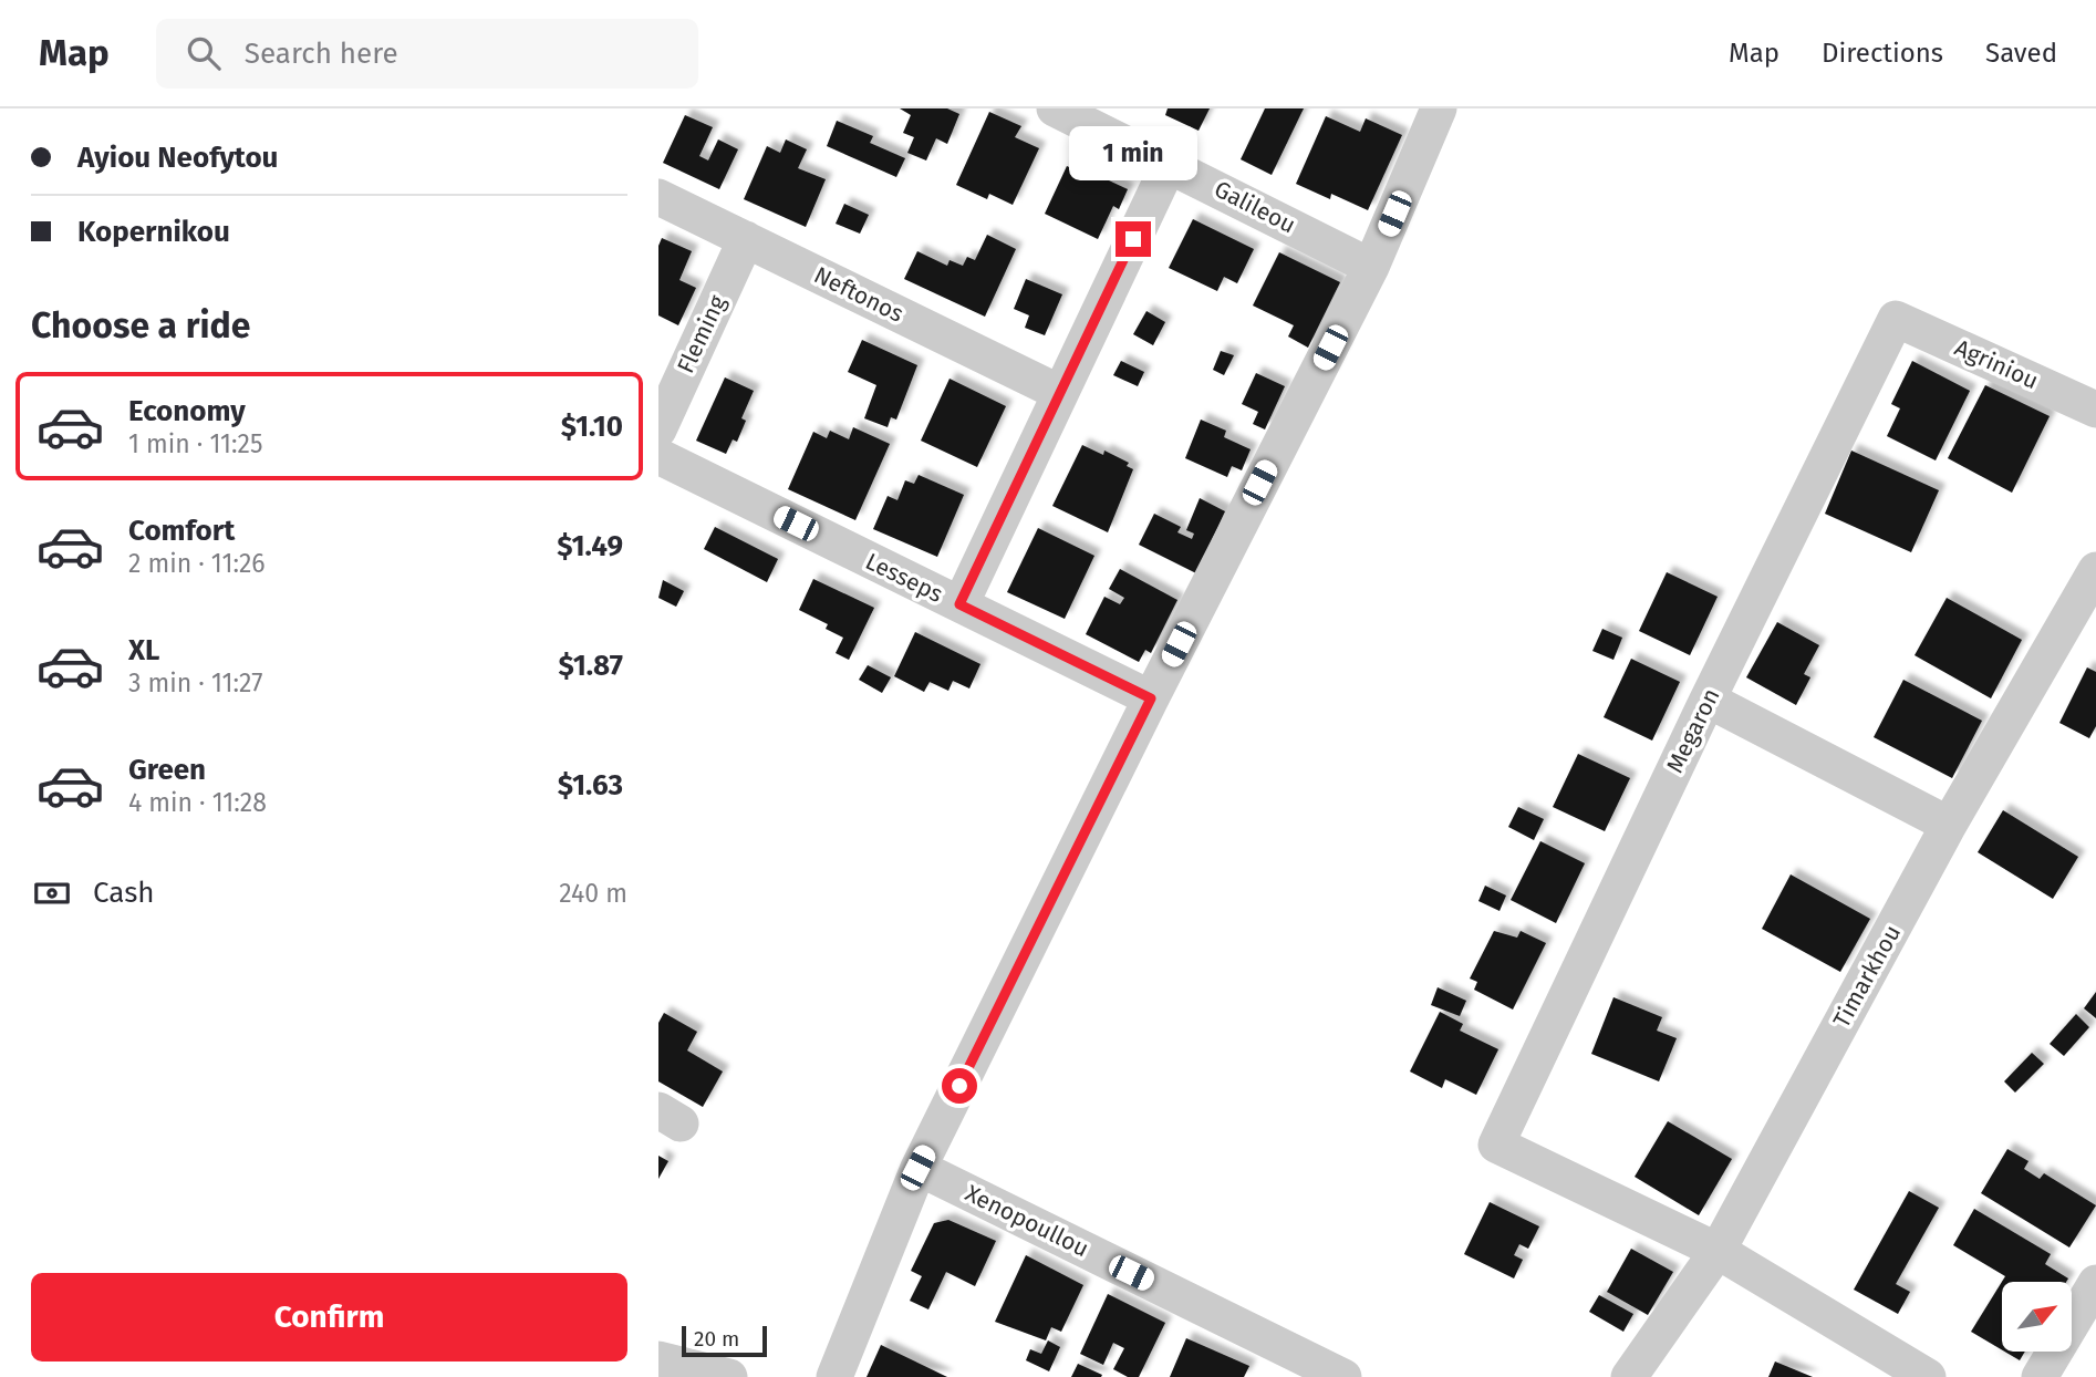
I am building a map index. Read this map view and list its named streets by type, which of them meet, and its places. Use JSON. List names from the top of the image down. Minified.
{"streets":{"street":["Galileou","Neftonos","Fleming","Agriniou","Lesseps","Megaron","Timarkhou","Xenopoullou"]},"crossings":[["Neftonos","Fleming"],["Agriniou","Megaron"],["Megaron","Timarkhou"]],"scale_bar":"20 m","north":"top right","page":{"header":"Map","search":"Search here","nav":["Map","Directions","Saved"],"banner":["Ayiou Neofytou","Kopernikou"],"bubble":"1 min","heading":"Choose a ride","list":[{"name":"Economy","note":"1 min · 11:25","value":"$1.10"},{"name":"Comfort","note":"2 min · 11:26","value":"$1.49"},{"name":"XL","note":"3 min · 11:27","value":"$1.87"},{"name":"Green","note":"4 min · 11:28","value":"$1.63"}],"pay":["Cash","240 m"],"buttons":"Confirm","scale":"20 m"}}
